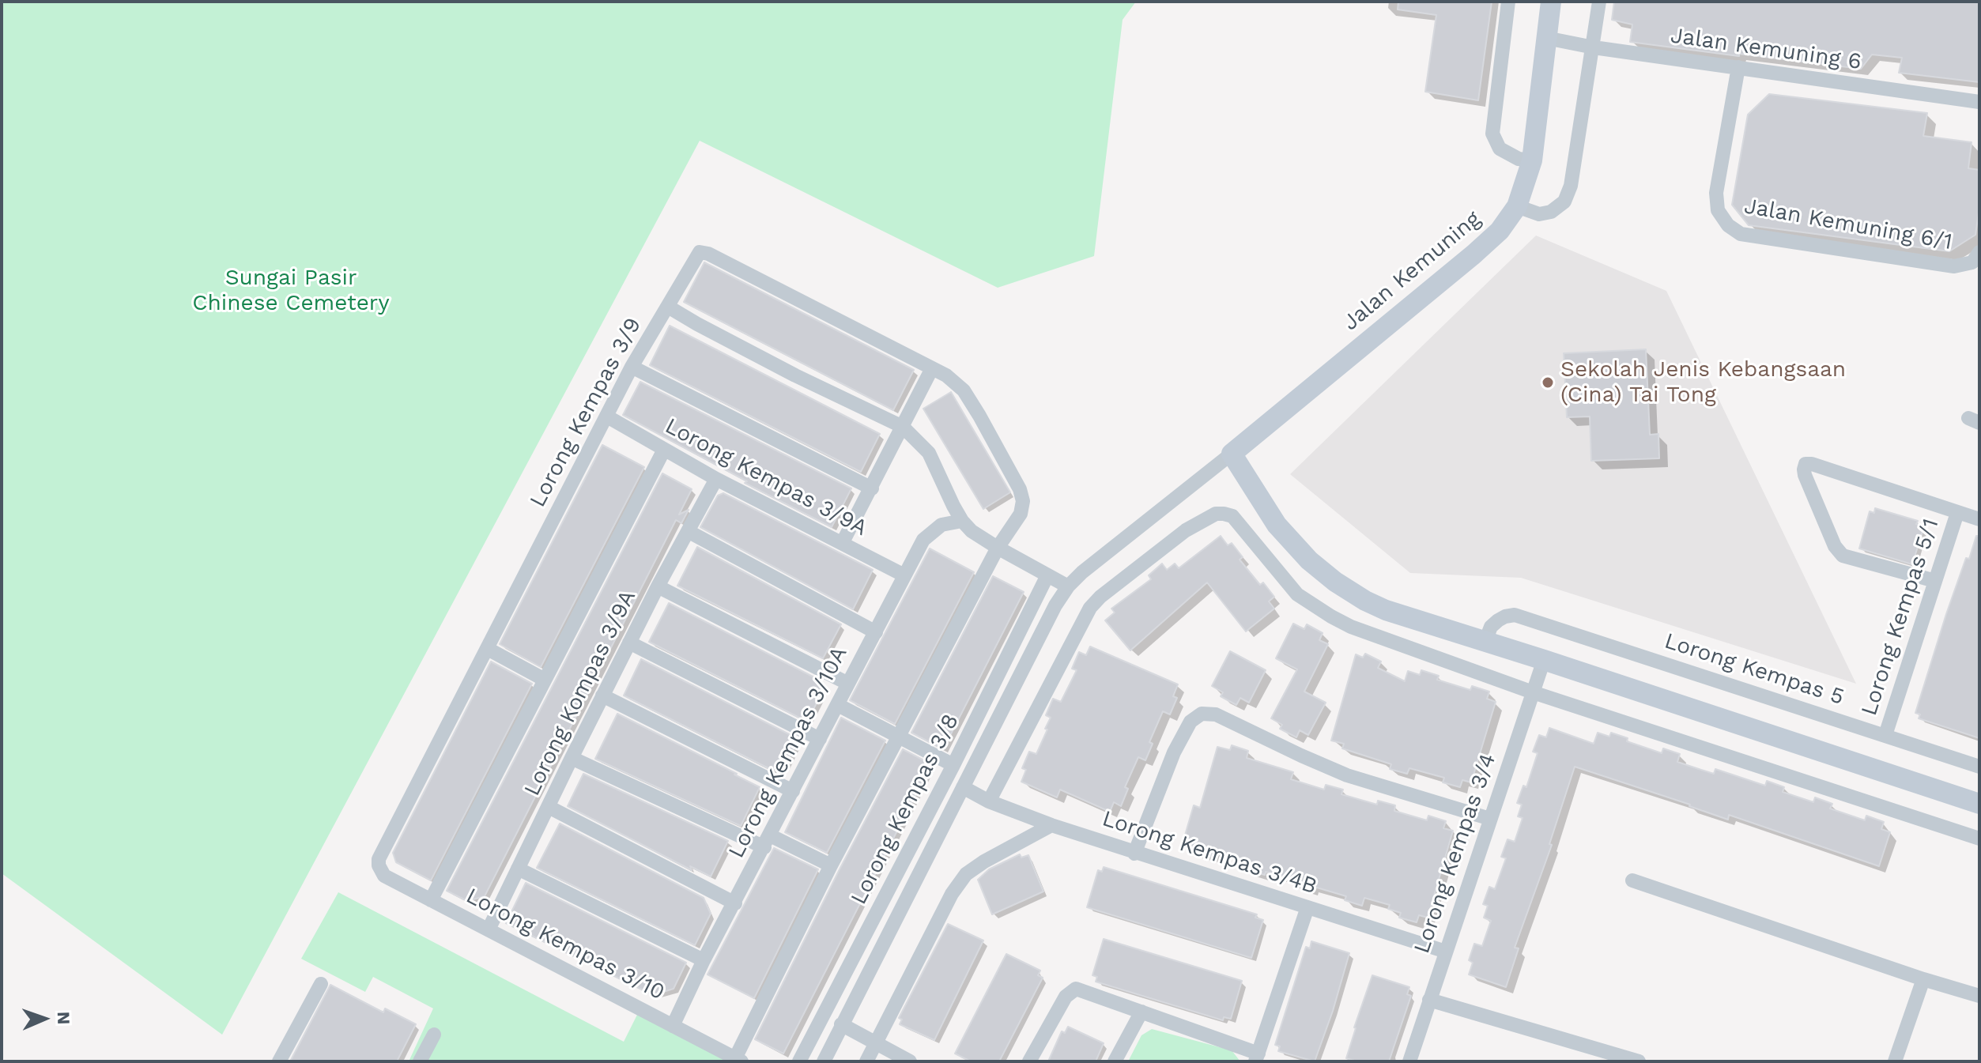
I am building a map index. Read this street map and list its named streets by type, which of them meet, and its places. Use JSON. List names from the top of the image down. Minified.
{"streets":{"street":["Jalan Kemuning 6","Jalan Kemuning 6/1","Jalan Kemuning","Lorong Kempas 3/9","Lorong Kempas 3/9A","Lorong Kempas 5/1","Lorong Kempas 5","Lorong Kompas 3/9A","Lorong Kempas 3/10A","Lorong Kempas 3/8","Lorong Kempas 3/4B","Lorong Kempas 3/4","Lorong Kempas 3/10"]},"crossings":[["Jalan Kemuning 6","Jalan Kemuning 6/1"],["Jalan Kemuning 6","Jalan Kemuning"],["Lorong Kempas 3/9","Lorong Kempas 3/9A"],["Lorong Kempas 3/9","Lorong Kempas 3/10A"],["Lorong Kempas 3/9","Lorong Kempas 3/8"],["Lorong Kempas 3/9","Lorong Kempas 3/10"],["Lorong Kempas 3/9A","Lorong Kompas 3/9A"],["Lorong Kempas 3/9A","Lorong Kempas 3/10A"],["Lorong Kempas 5/1","Lorong Kempas 5"],["Lorong Kompas 3/9A","Lorong Kempas 3/10"],["Lorong Kempas 3/10A","Lorong Kempas 3/10"],["Lorong Kempas 3/4B","Lorong Kempas 3/4"]],"parks":["Sungai Pasir Chinese Cemetery"],"places":["Sekolah Jenis Kebangsaan (Cina) Tai Tong"],"north":"right"}
